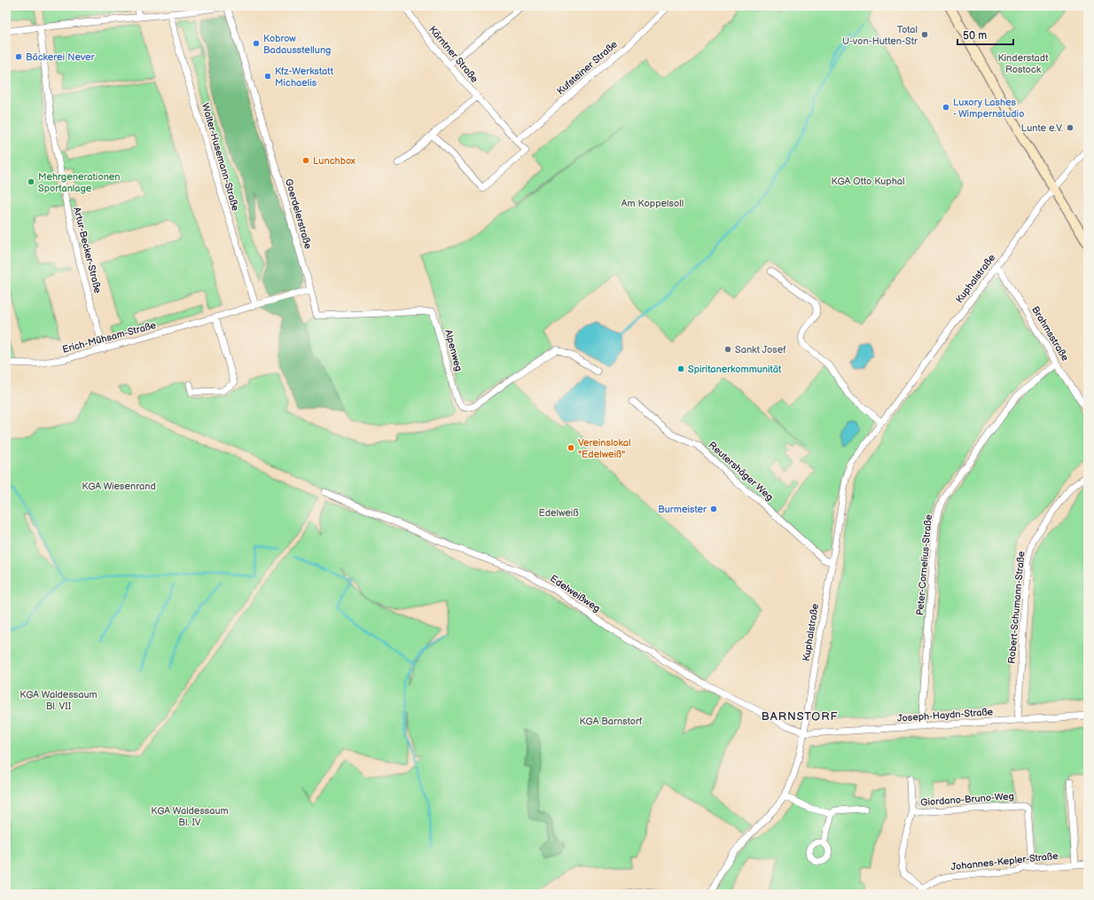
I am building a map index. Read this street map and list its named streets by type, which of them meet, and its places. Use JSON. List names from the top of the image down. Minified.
{"streets":{"street":["Kärntner Straße","Kufsteiner Straße","Walter-Husemann-Straße","Goerdelerstraße","Artur-Becker-Straße","Kuphalstraße","Brahmsstraße","Erich-Mühsam-Straße","Alpenweg","Reutershäger Weg","Peter-Cornelius-Straße","Edelweißweg","Robert-Schumann-Straße","Joseph-Haydn-Straße","Giordano-Bruno-Weg","Johannes-Kepler-Straße"]},"crossings":[["Kärntner Straße","Kufsteiner Straße"],["Walter-Husemann-Straße","Erich-Mühsam-Straße"],["Goerdelerstraße","Erich-Mühsam-Straße"],["Goerdelerstraße","Alpenweg"],["Artur-Becker-Straße","Erich-Mühsam-Straße"],["Kuphalstraße","Brahmsstraße"],["Kuphalstraße","Reutershäger Weg"],["Kuphalstraße","Edelweißweg"],["Kuphalstraße","Joseph-Haydn-Straße"],["Brahmsstraße","Peter-Cornelius-Straße"],["Peter-Cornelius-Straße","Joseph-Haydn-Straße"],["Edelweißweg","Joseph-Haydn-Straße"],["Robert-Schumann-Straße","Joseph-Haydn-Straße"],["Giordano-Bruno-Weg","Johannes-Kepler-Straße"]],"districts":["BARNSTORF"],"parks":["Kinderstadt Rostock","KGA Otto Kuphal","Am Koppelsoll","KGA Wiesenrand","Edelweiß","KGA Waldessaum Bl. VII","KGA Barnstorf","KGA Waldessaum Bl. IV"],"places":["Total U-von-Hutten-Str","Kobrow Badausstellung","Bäckerei Never","Kfz-Werkstatt Michaelis","Luxory Lashes - Wimpernstudio","Lunte e.V.","Lunchbox","Mehrgenerationen Sportanlage","Sankt Josef","Spiritanerkommunität","Vereinslokal \"Edelweiß\"","Burmeister"],"scale_bar":"50 m"}
